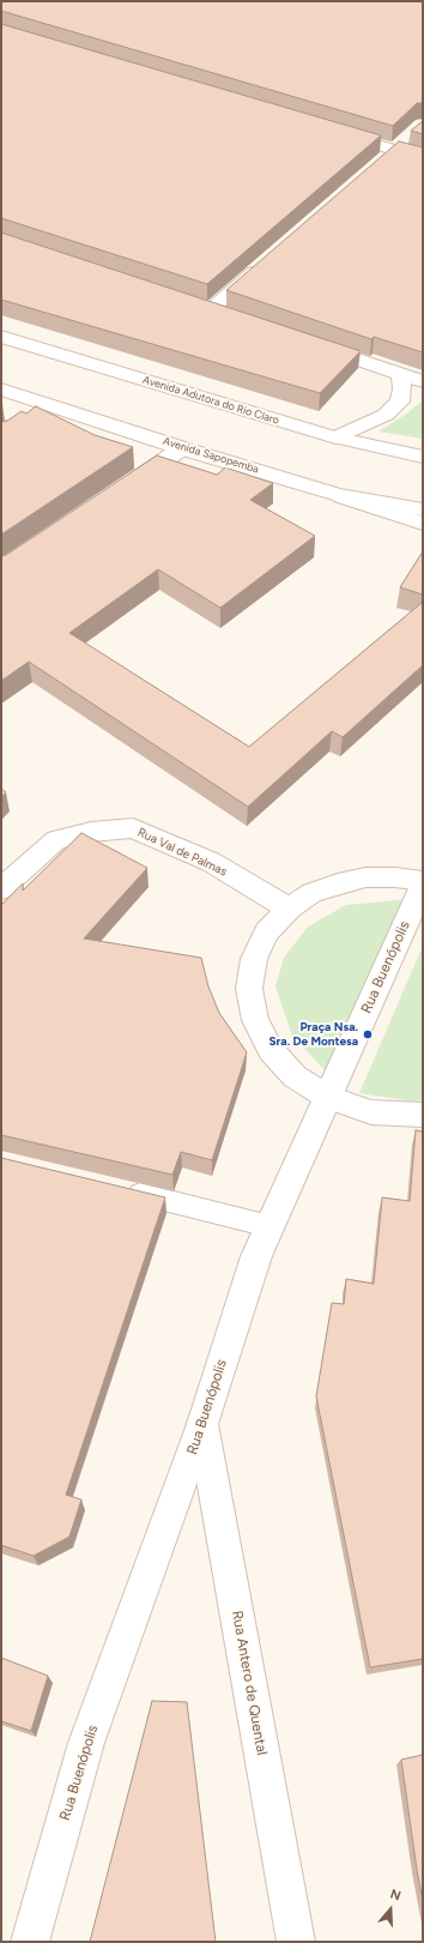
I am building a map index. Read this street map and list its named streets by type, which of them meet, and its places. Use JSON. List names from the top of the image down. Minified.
{"streets":{"street":["Avenida Adutora do Rio Claro","Avenida Sapopemba","Rua Val de Palmas","Rua Buenópolis","Rua Antero de Quental"]},"crossings":[["Rua Buenópolis","Rua Antero de Quental"]],"places":["Praça Nsa. Sra. De Montesa"],"north":"top"}
